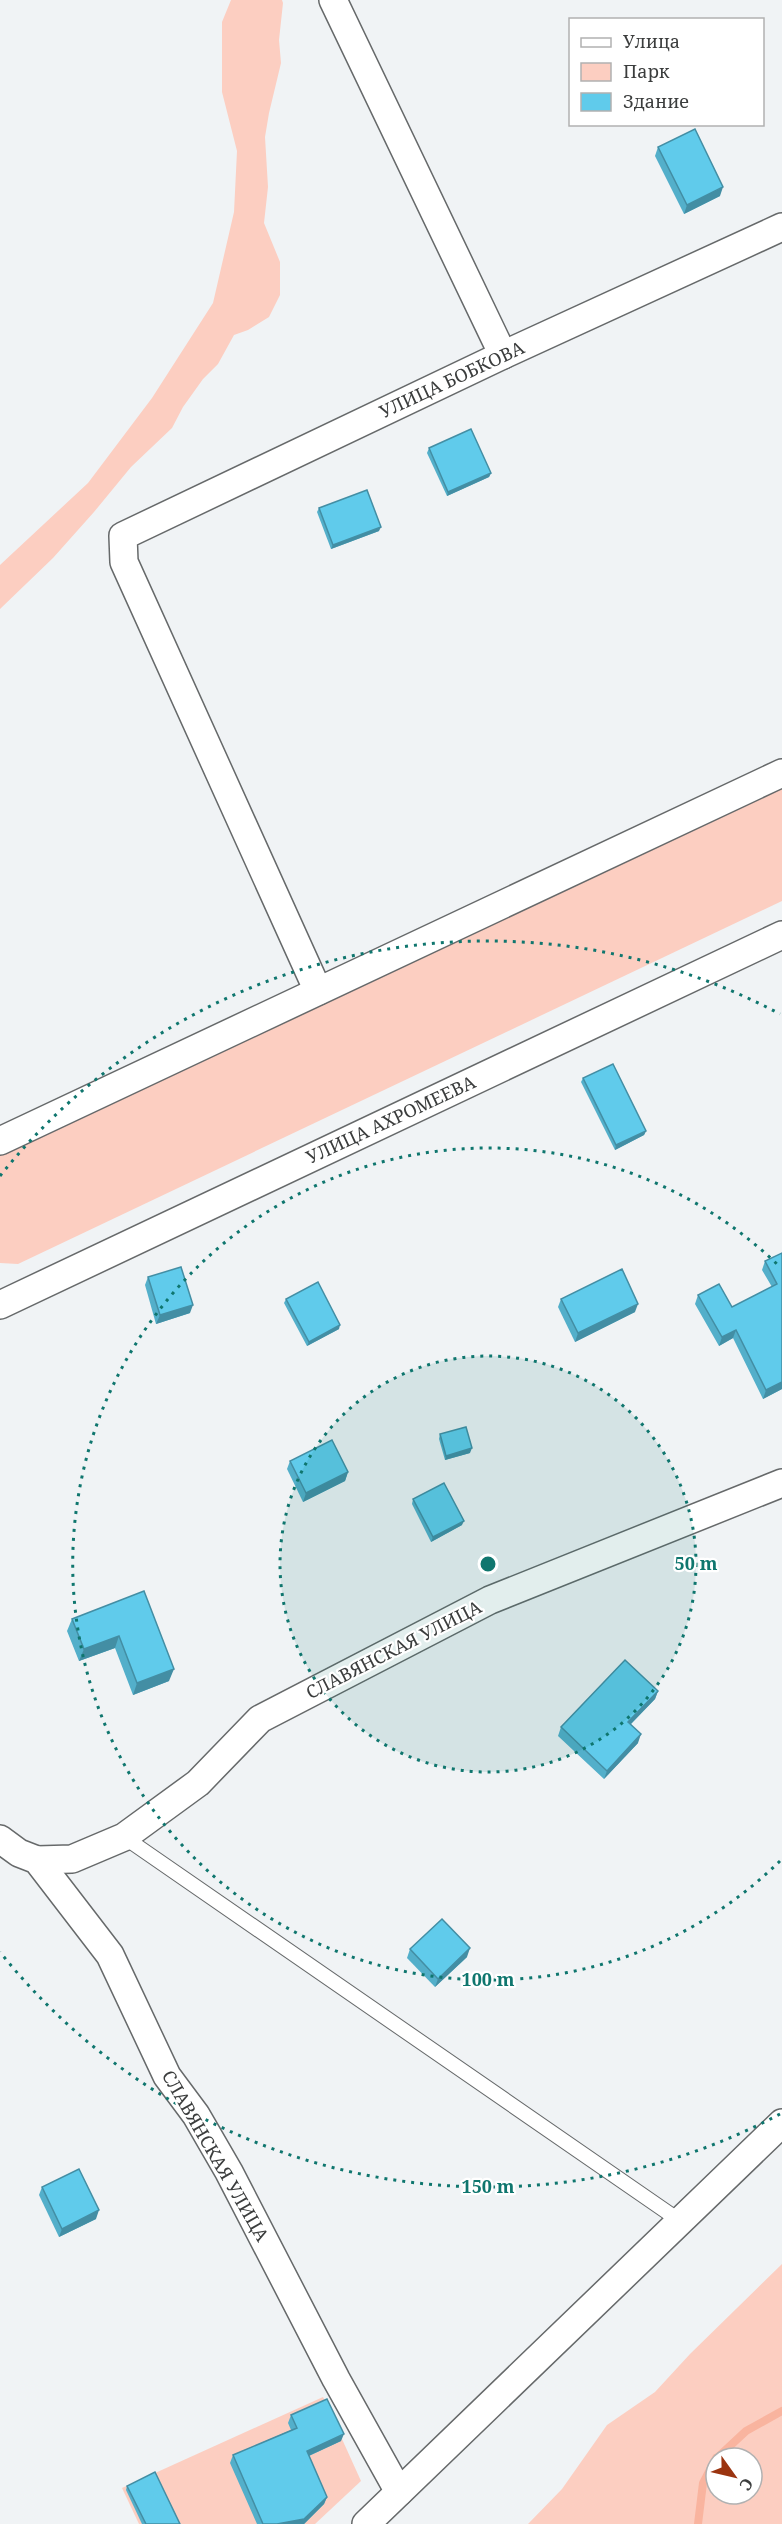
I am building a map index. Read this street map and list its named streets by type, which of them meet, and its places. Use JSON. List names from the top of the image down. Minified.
{"streets":{"street":["УЛИЦА БОБКОВА","УЛИЦА АХРОМЕЕВА","СЛАВЯНСКАЯ УЛИЦА"]},"legend":["Улица","Парк","Здание"],"north":"bottom right","rings":["50 m","100 m","150 m"]}
